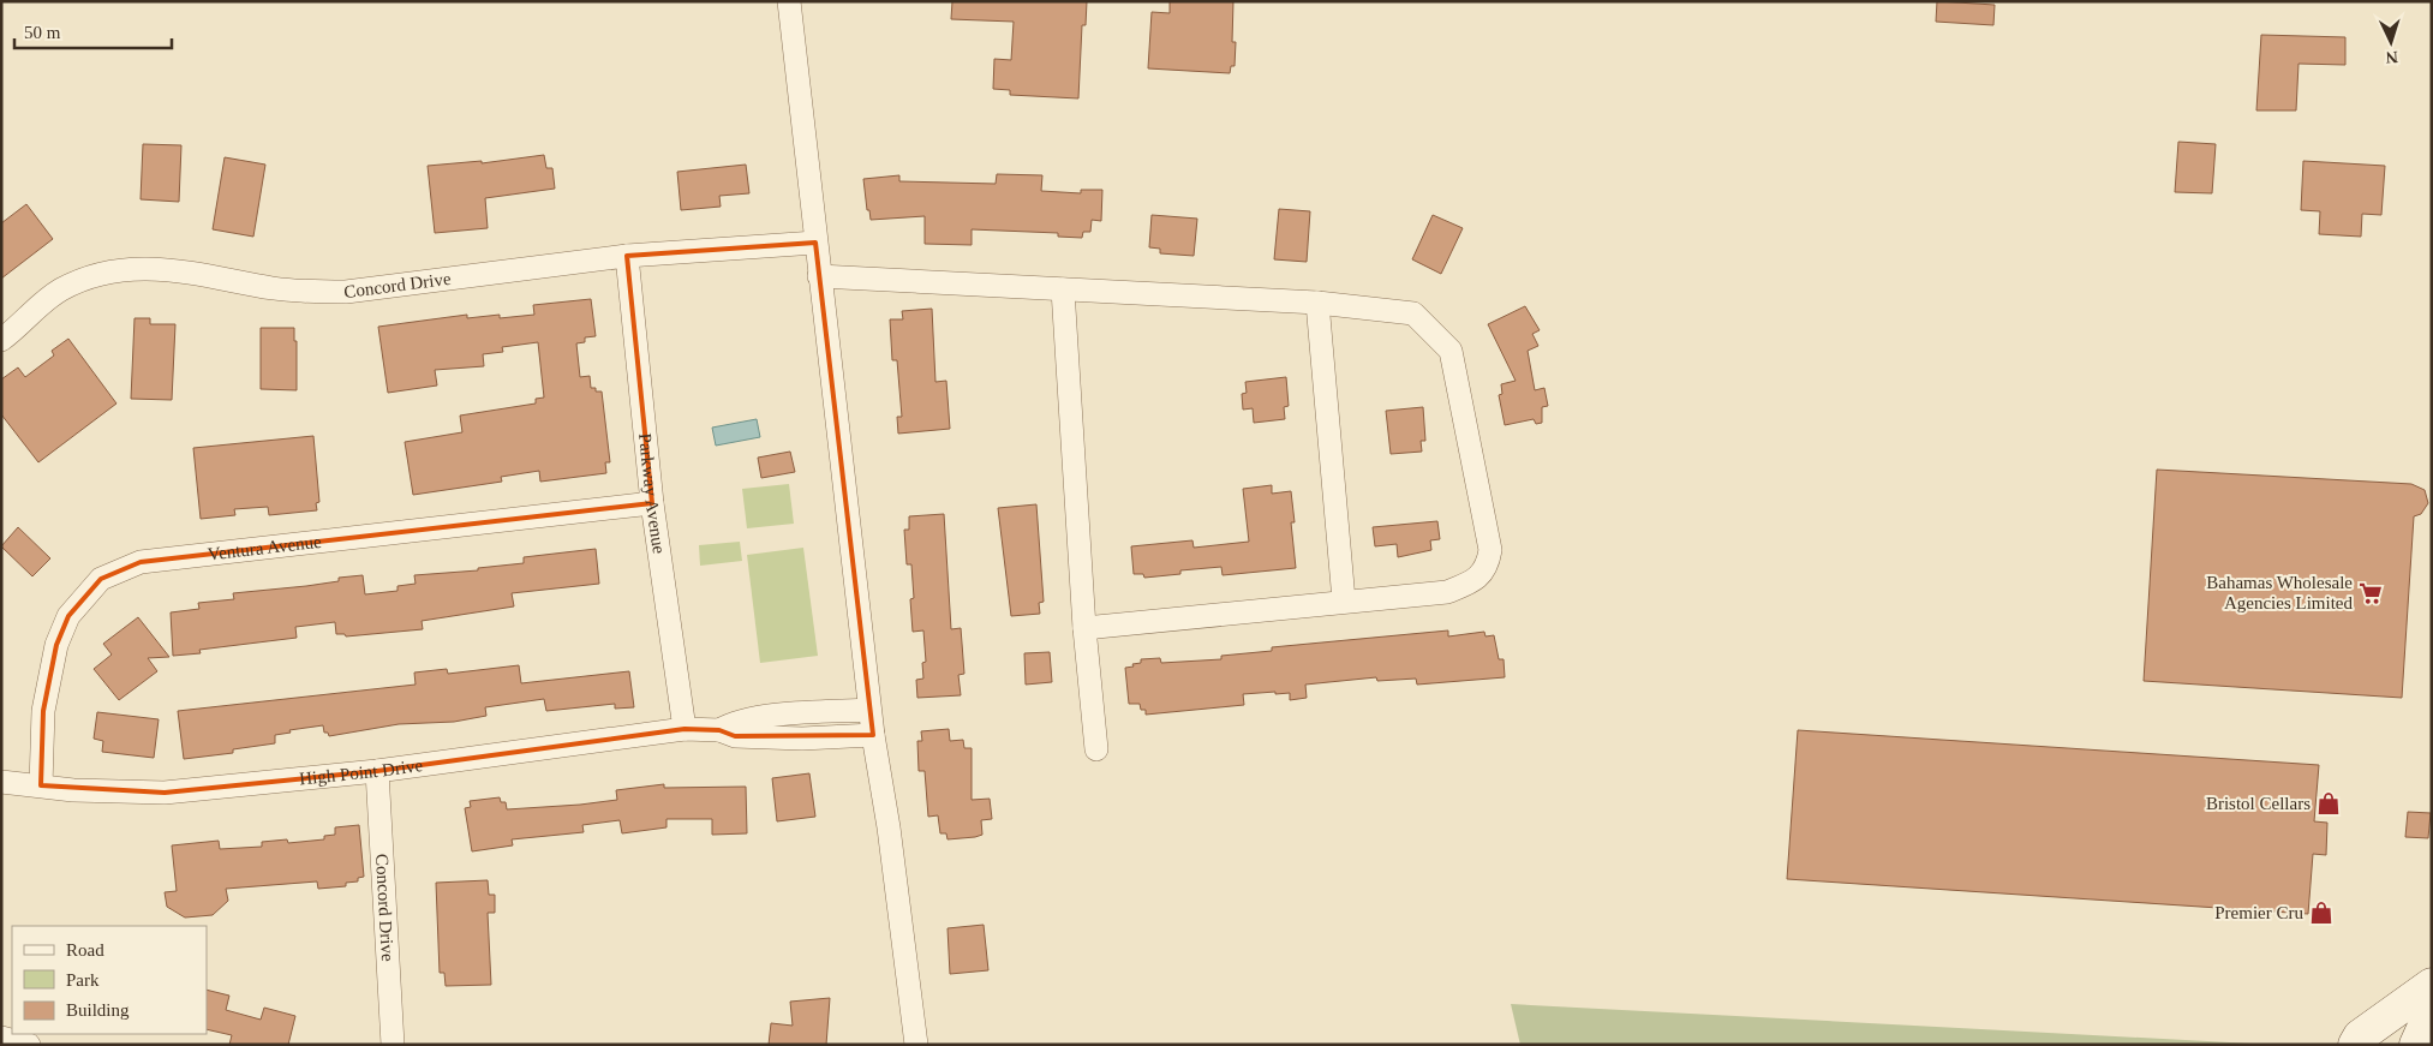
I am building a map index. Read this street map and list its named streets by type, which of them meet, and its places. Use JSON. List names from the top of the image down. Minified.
{"streets":{"street":["Concord Drive","Parkway Avenue","Ventura Avenue","High Point Drive"]},"crossings":[["Concord Drive","Parkway Avenue"],["Concord Drive","High Point Drive"],["Parkway Avenue","Ventura Avenue"],["Parkway Avenue","High Point Drive"],["Ventura Avenue","High Point Drive"]],"places":{"supermarket":["Bahamas Wholesale Agencies Limited"],"shop":["Bristol Cellars","Premier Cru"]},"legend":["Road","Park","Building"],"scale_bar":"50 m","north":"bottom"}
